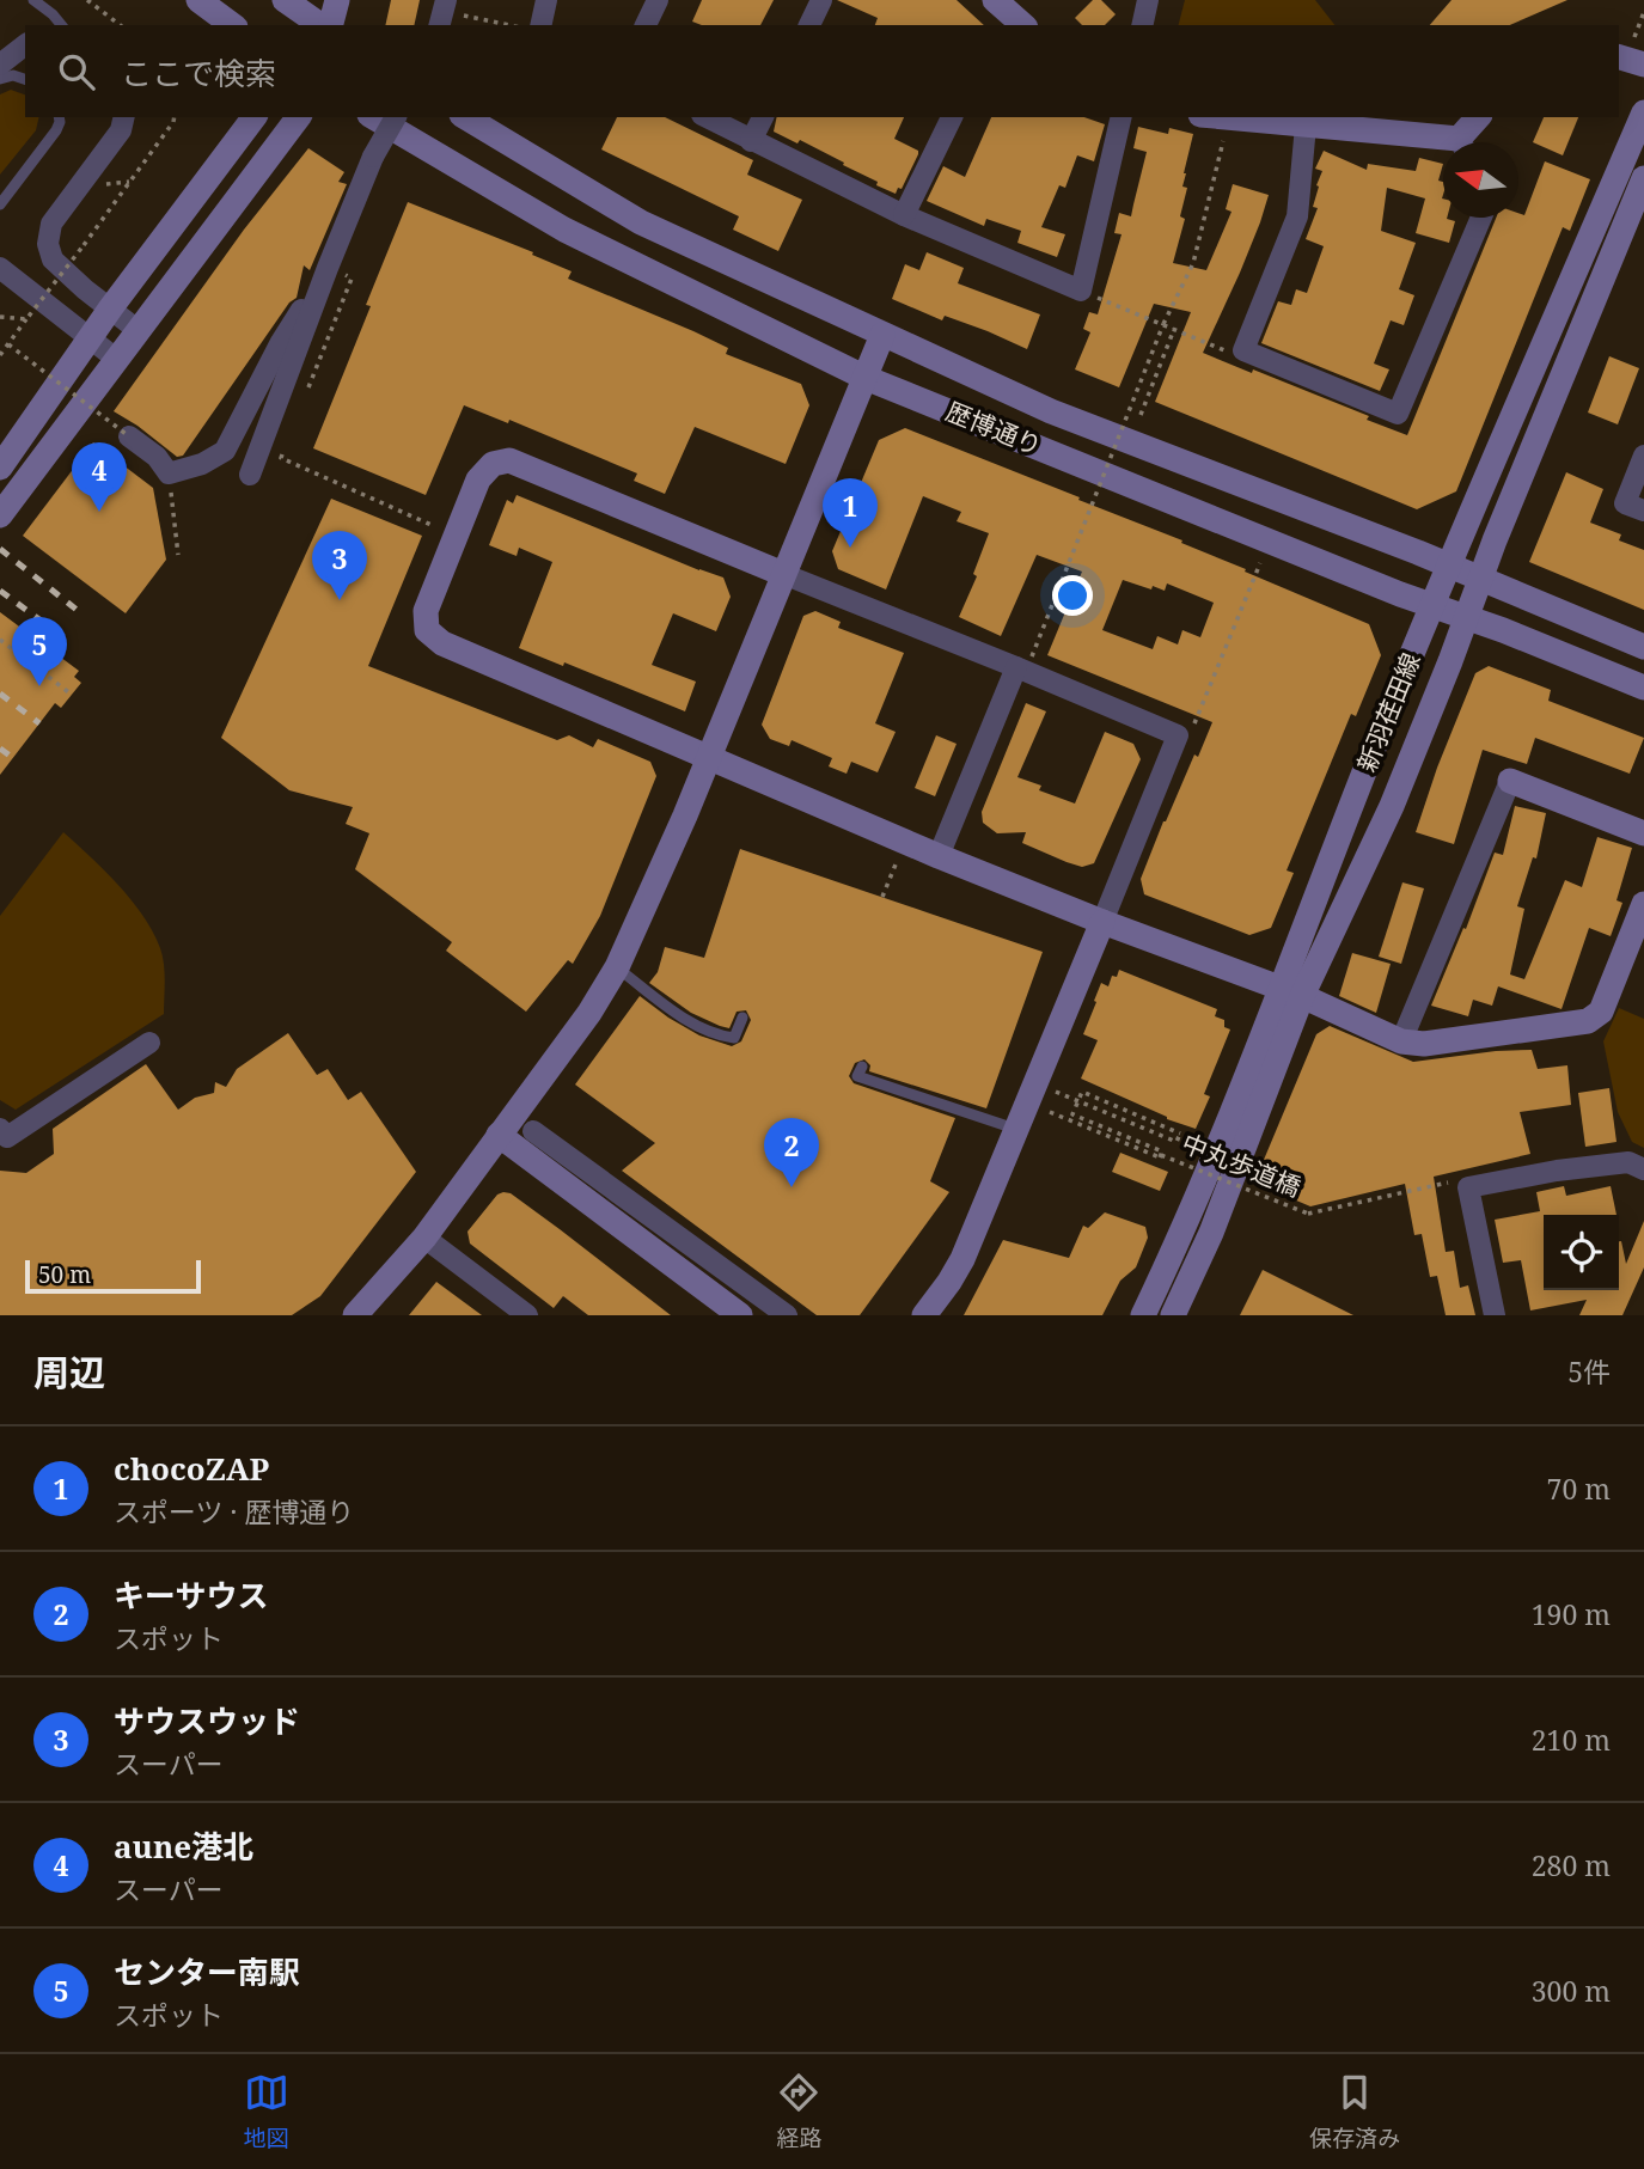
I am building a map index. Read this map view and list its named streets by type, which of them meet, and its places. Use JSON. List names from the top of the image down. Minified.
{"streets":{"street":["歴博通り","新羽荏田線"],"path":["中丸歩道橋"]},"crossings":[["歴博通り","新羽荏田線"]],"scale_bar":"50 m","north":"left","page":{"search":"ここで検索","pins":["4","1","3","5","2"],"scale":"50 m","heading":["周辺","5件"],"list":[{"mark":"1","name":"chocoZAP","note":"スポーツ · 歴博通り","value":"70 m"},{"mark":"2","name":"キーサウス","note":"スポット","value":"190 m"},{"mark":"3","name":"サウスウッド","note":"スーパー","value":"210 m"},{"mark":"4","name":"aune港北","note":"スーパー","value":"280 m"},{"mark":"5","name":"センター南駅","note":"スポット","value":"300 m"}],"nav":["地図","経路","保存済み"]}}
